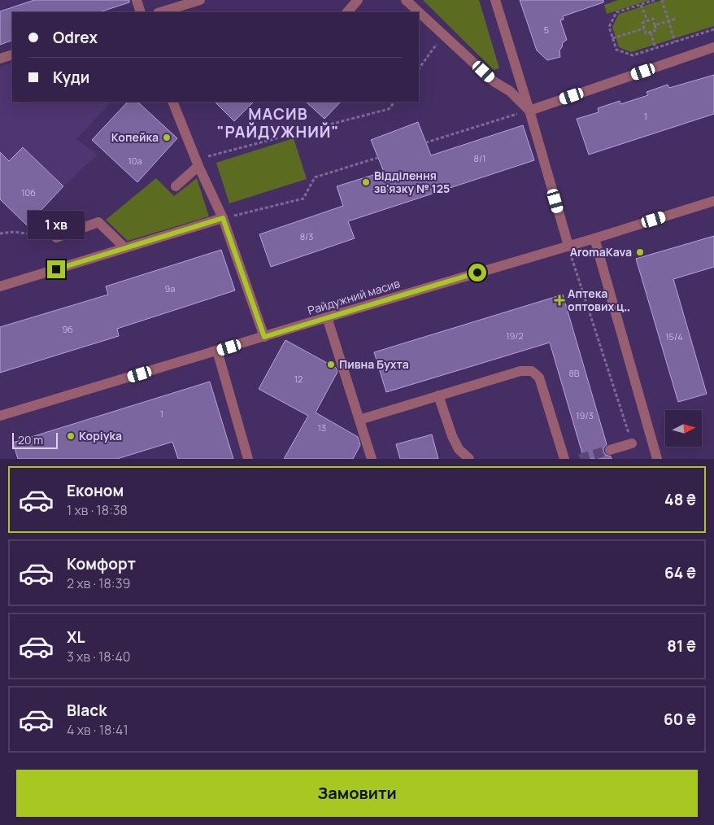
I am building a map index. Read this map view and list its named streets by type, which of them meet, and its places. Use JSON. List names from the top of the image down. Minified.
{"streets":{"street":["Райдужний масив"]},"districts":["МАСИВ \"РАЙДУЖНИЙ\""],"places":{"other":["Копейка","Відділення зв'язку № 125","AromaKava","Пивна Бухта","Kopiyka"],"health":["Аптека оптових ц‥"]},"house_numbers":["5","1","8/1","10а","10б","8/3","9а","9б","19/2","15/4","8В","12","1","19/3","13"],"scale_bar":"20 m","north":"right","page":{"banner":["Odrex","Куди"],"bubble":"1 хв","scale":"20 m","list":[{"name":"Економ","note":"1 хв · 18:38","value":"48 ₴"},{"name":"Комфорт","note":"2 хв · 18:39","value":"64 ₴"},{"name":"XL","note":"3 хв · 18:40","value":"81 ₴"},{"name":"Black","note":"4 хв · 18:41","value":"60 ₴"}],"buttons":"Замовити"}}
